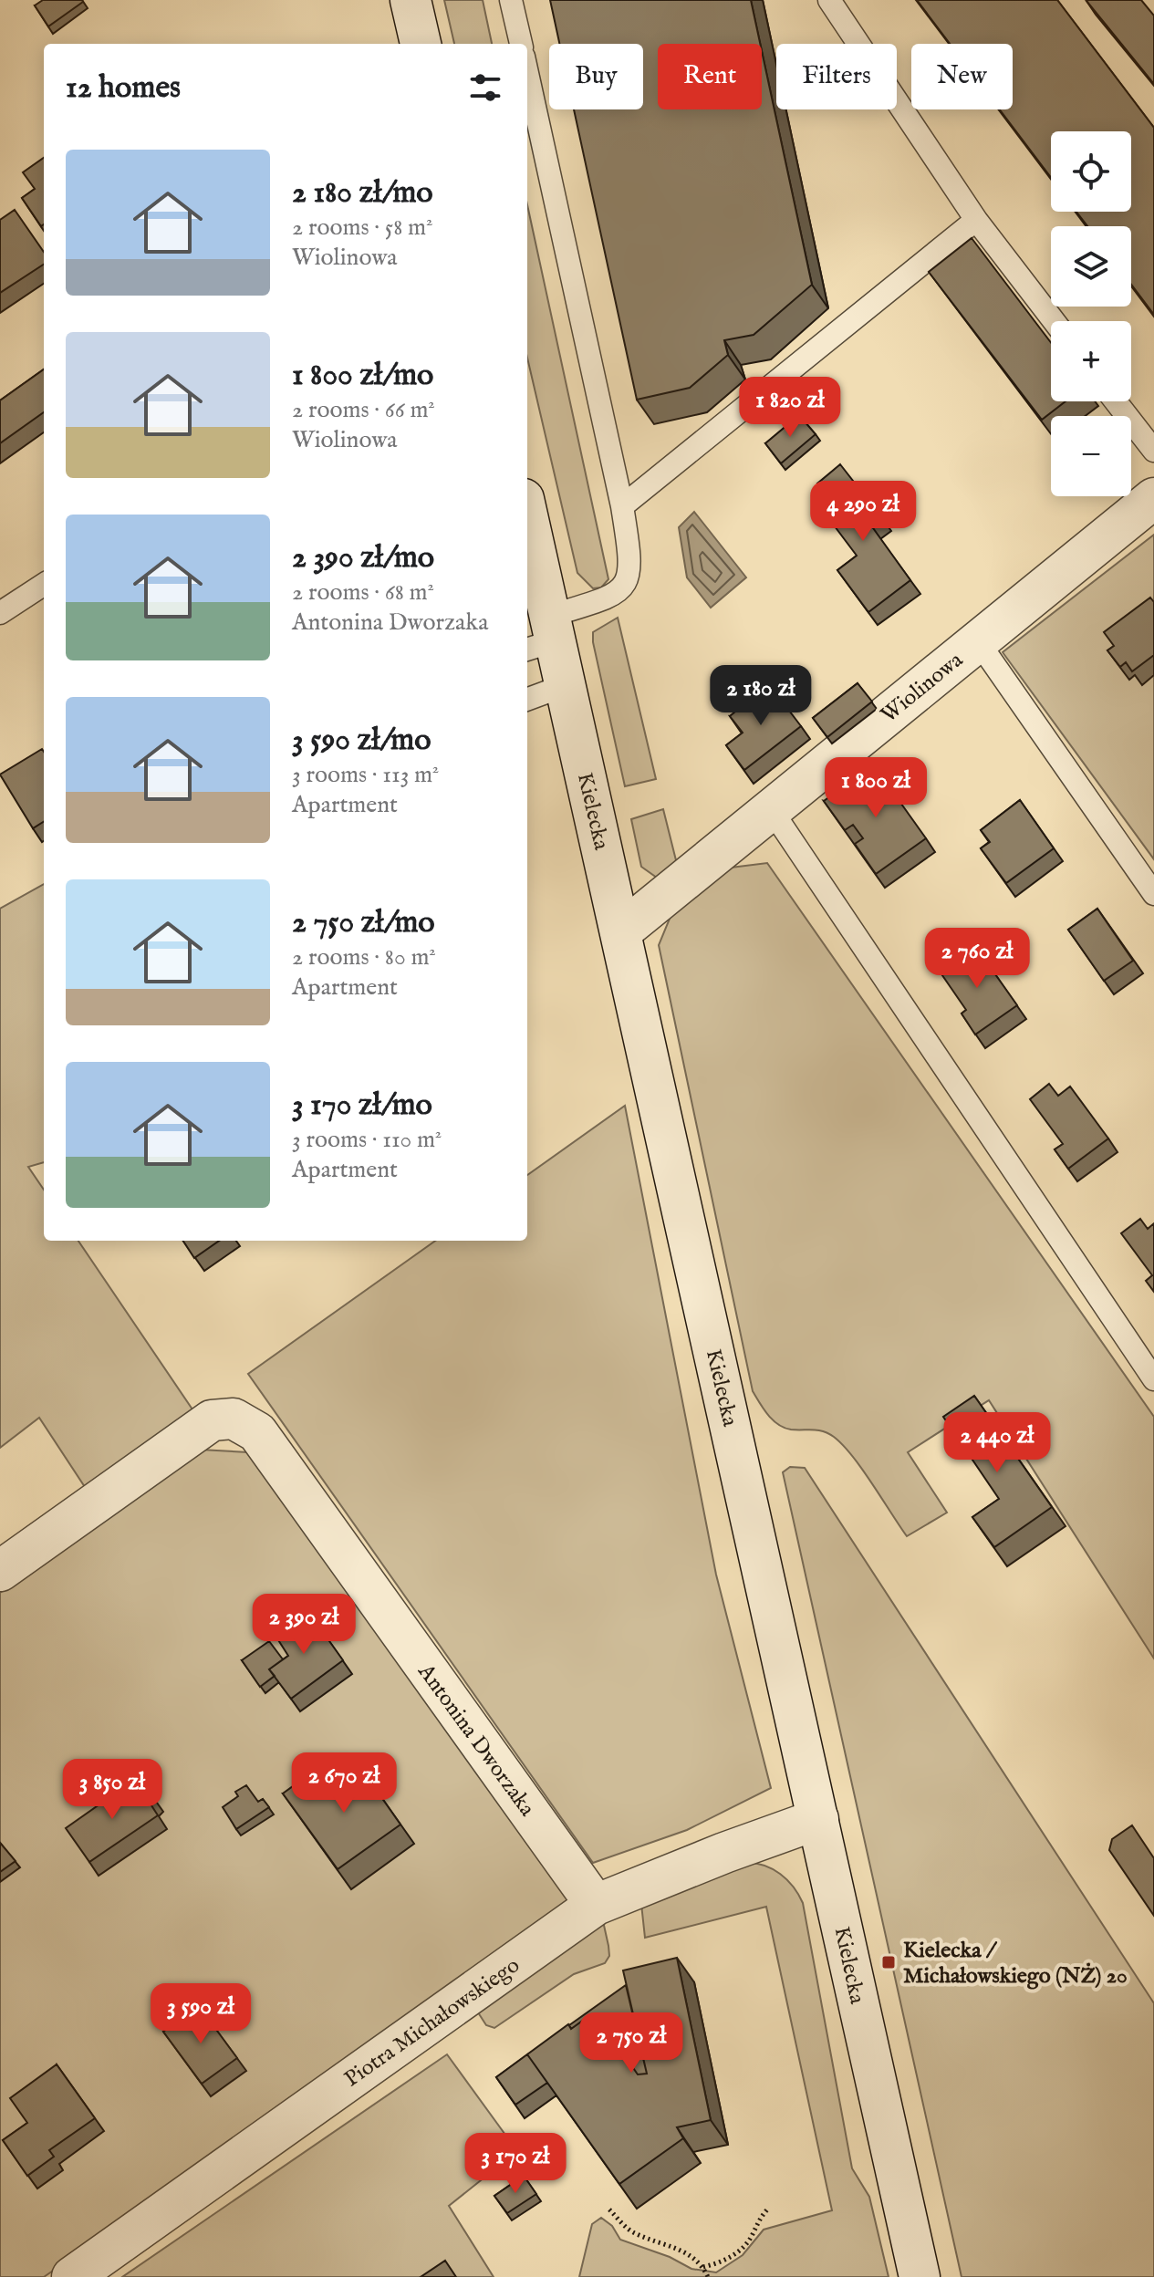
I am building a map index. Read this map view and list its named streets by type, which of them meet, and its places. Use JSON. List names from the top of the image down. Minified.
{"streets":{"street":["Wiolinowa","Kielecka","Antonina Dworzaka","Piotra Michałowskiego"]},"crossings":[["Wiolinowa","Kielecka"],["Kielecka","Piotra Michałowskiego"],["Antonina Dworzaka","Piotra Michałowskiego"]],"places":{"transit":["Kielecka / Michałowskiego (NŻ) 20"]},"page":{"chip":["Buy","Rent","Filters","New"],"heading":"12 homes","map_buttons":["+","−"],"list":[{"name":"2 180 zł/mo","note":"2 rooms · 58 m² · Wiolinowa"},{"name":"1 800 zł/mo","note":"2 rooms · 66 m² · Wiolinowa"},{"name":"2 390 zł/mo","note":"2 rooms · 68 m² · Antonina Dworzaka"},{"name":"3 590 zł/mo","note":"3 rooms · 113 m² · Apartment"},{"name":"2 750 zł/mo","note":"2 rooms · 80 m² · Apartment"},{"name":"3 170 zł/mo","note":"3 rooms · 110 m² · Apartment"}],"price":["1 820 zł","4 290 zł","2 180 zł","1 800 zł","2 760 zł","2 440 zł","2 390 zł","2 670 zł","3 850 zł","3 590 zł","2 750 zł","3 170 zł"]}}
